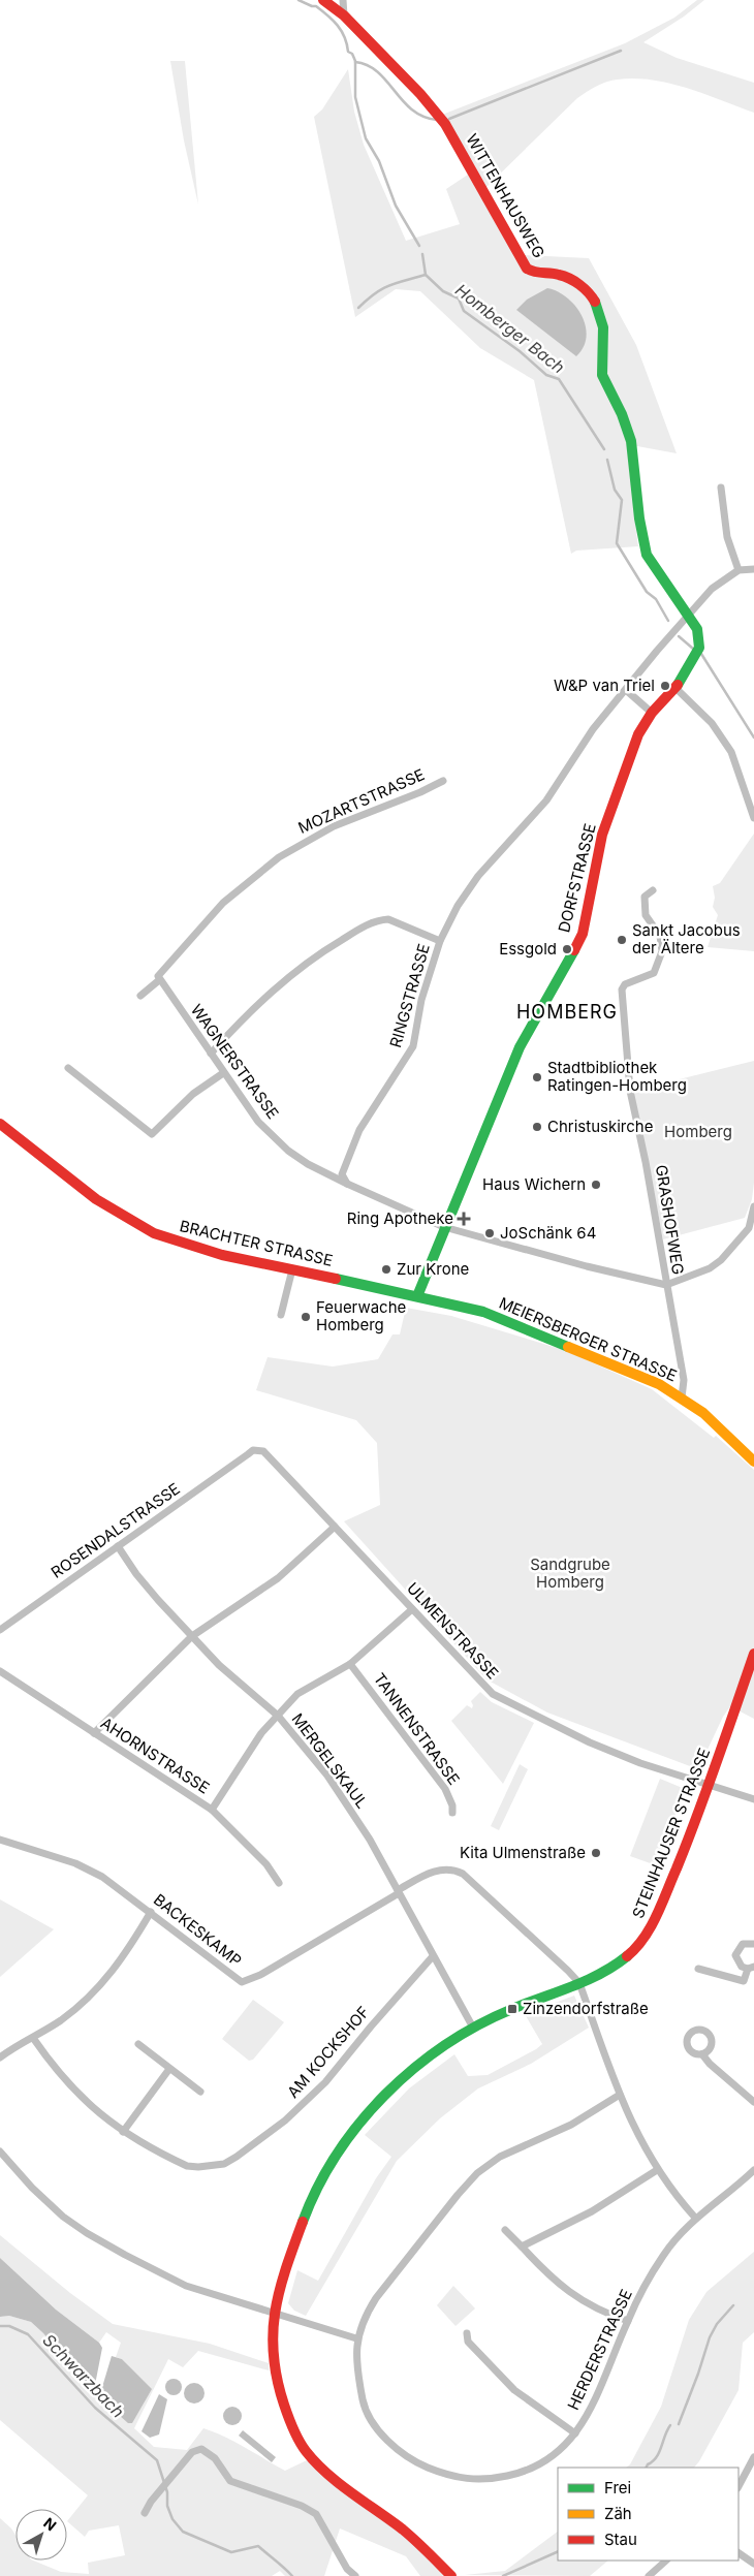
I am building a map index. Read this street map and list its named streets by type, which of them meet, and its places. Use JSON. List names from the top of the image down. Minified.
{"streets":{"street":["WITTENHAUSWEG","MOZARTSTRASSE","DORFSTRASSE","RINGSTRASSE","WAGNERSTRASSE","GRASHOFWEG","BRACHTER STRASSE","MEIERSBERGER STRASSE","ROSENDALSTRASSE","ULMENSTRASSE","TANNENSTRASSE","AHORNSTRASSE","MERGELSKAUL","STEINHAUSER STRASSE","BACKESKAMP","AM KOCKSHOF","HERDERSTRASSE"]},"crossings":[["WITTENHAUSWEG","DORFSTRASSE"],["WITTENHAUSWEG","RINGSTRASSE"],["MOZARTSTRASSE","WAGNERSTRASSE"],["DORFSTRASSE","RINGSTRASSE"],["DORFSTRASSE","BRACHTER STRASSE"],["DORFSTRASSE","MEIERSBERGER STRASSE"],["RINGSTRASSE","WAGNERSTRASSE"],["GRASHOFWEG","MEIERSBERGER STRASSE"],["BRACHTER STRASSE","MEIERSBERGER STRASSE"],["ROSENDALSTRASSE","ULMENSTRASSE"],["ROSENDALSTRASSE","MERGELSKAUL"],["ULMENSTRASSE","STEINHAUSER STRASSE"],["MERGELSKAUL","STEINHAUSER STRASSE"],["MERGELSKAUL","BACKESKAMP"],["MERGELSKAUL","AM KOCKSHOF"]],"districts":["HOMBERG"],"water":["Homberger Bach","Schwarzbach"],"parks":["Homberg","Sandgrube Homberg"],"places":{"other":["W&P van Triel","Sankt Jacobus der Ältere","Essgold","Stadtbibliothek Ratingen-Homberg","Christuskirche","Haus Wichern","JoSchänk 64","Zur Krone","Feuerwache Homberg","Kita Ulmenstraße"],"health":["Ring Apotheke"],"transit":["Zinzendorfstraße"]},"legend":["Frei","Zäh","Stau"],"north":"top right"}
